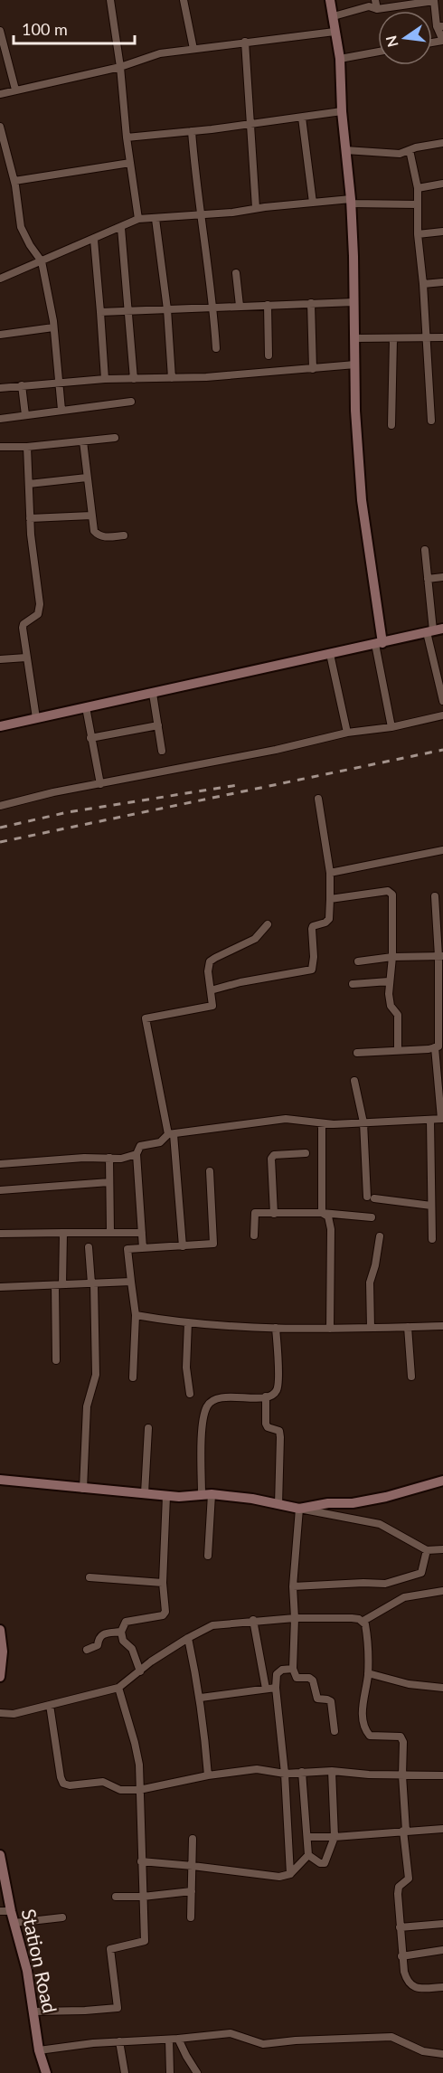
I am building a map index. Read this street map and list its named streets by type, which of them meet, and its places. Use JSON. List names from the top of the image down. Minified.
{"streets":{"street":["Station Road"]},"scale_bar":"100 m","north":"left"}
